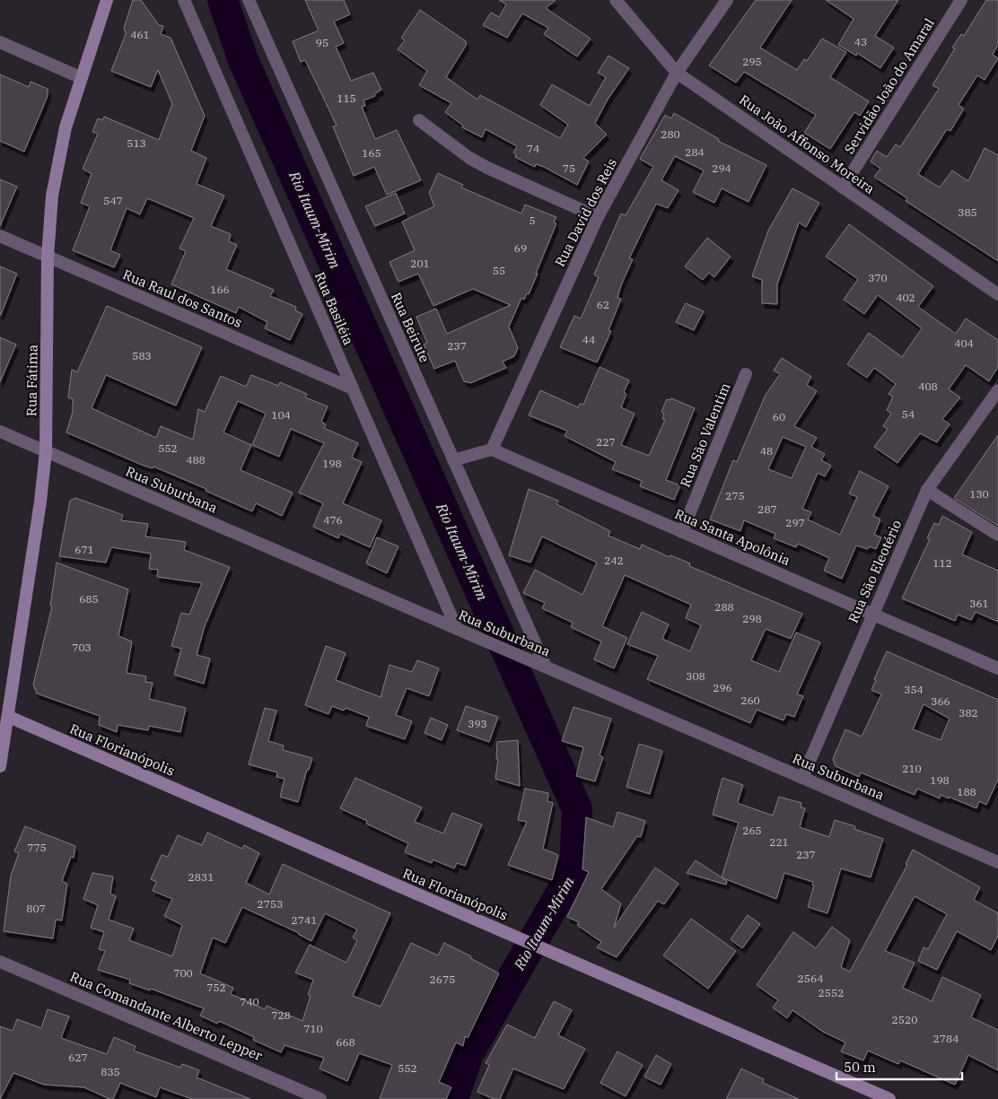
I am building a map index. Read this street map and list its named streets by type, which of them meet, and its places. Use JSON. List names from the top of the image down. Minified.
{"streets":{"main road":["Rua Fátima","Rua Florianópolis"],"street":["Servidão João do Amaral","Rua João Affonso Moreira","Rua David dos Reis","Rua Raul dos Santos","Rua Basiléia","Rua Beirute","Rua São Valentim","Rua Suburbana","Rua Santa Apolônia","Rua São Eleotério","Rua Comandante Alberto Lepper"]},"crossings":[["Servidão João do Amaral","Rua João Affonso Moreira"],["Rua João Affonso Moreira","Rua David dos Reis"],["Rua David dos Reis","Rua Santa Apolônia"],["Rua Raul dos Santos","Rua Basiléia"],["Rua Raul dos Santos","Rua Fátima"],["Rua Basiléia","Rua Suburbana"],["Rua Beirute","Rua Suburbana"],["Rua Fátima","Rua Suburbana"],["Rua Fátima","Rua Florianópolis"],["Rua São Valentim","Rua Santa Apolônia"],["Rua Suburbana","Rua São Eleotério"],["Rua Santa Apolônia","Rua São Eleotério"]],"water":["Rio Itaum-Mirim"],"house_numbers":["461","43","95","295","115","280","513","74","284","165","75","294","547","385","5","69","201","55","370","166","402","62","44","404","237","583","408","54","104","60","227","552","48","488","198","130","275","287","476","297","671","242","112","685","361","288","298","703","308","296","354","260","366","382","393","210","198","188","265","221","775","237","2831","2753","807","2741","700","2564","2675","752","2552","740","728","2520","710","2784","668","627","552","835"],"scale_bar":"50 m"}
